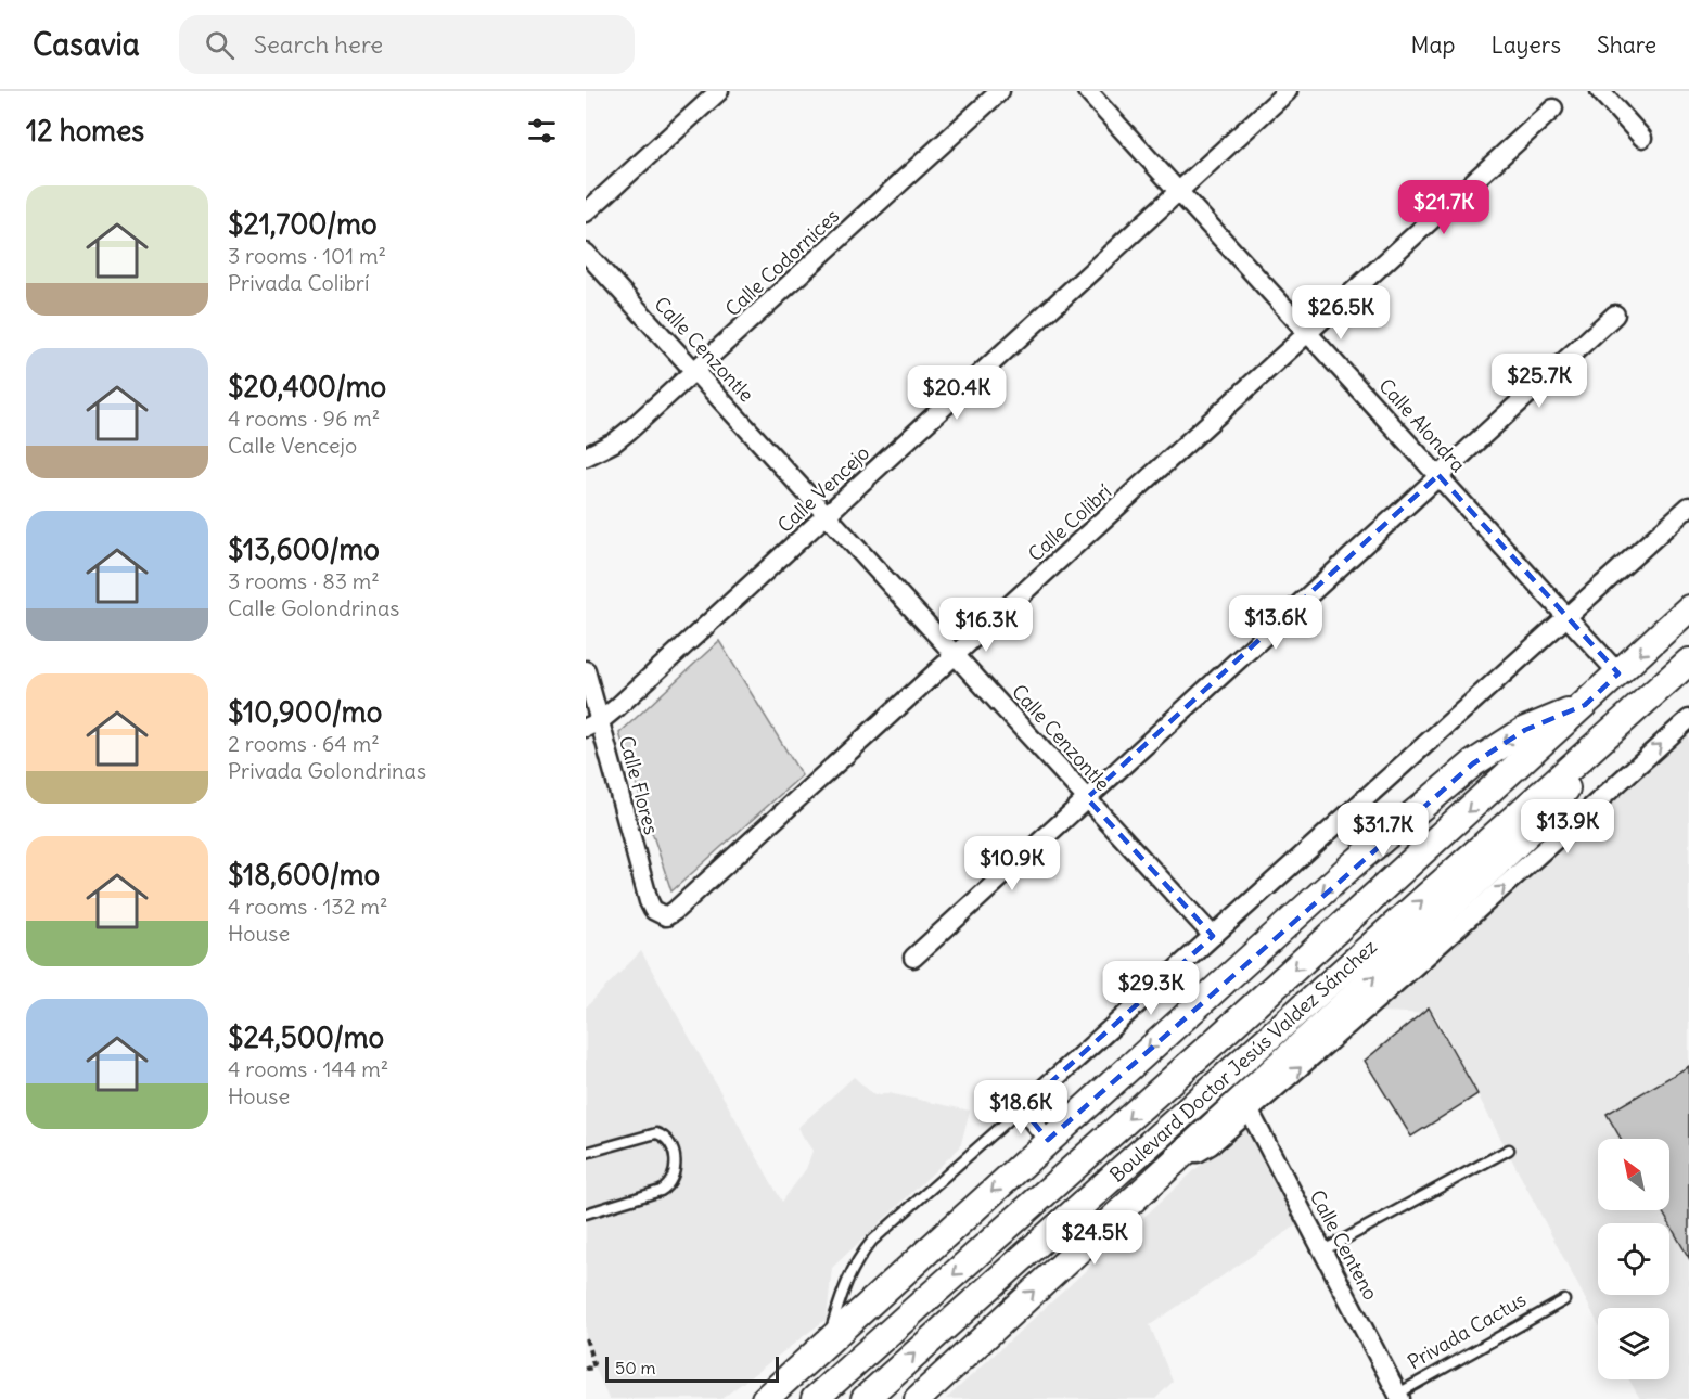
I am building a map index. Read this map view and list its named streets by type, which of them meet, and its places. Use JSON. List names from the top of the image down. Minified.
{"streets":{"main road":["Boulevard Doctor Jesús Valdez Sánchez"],"street":["Calle Codornices","Calle Cenzontle","Calle Alondra","Calle Vencejo","Calle Colibrí","Calle Flores","Calle Centeno"],"lane":["Privada Cactus"]},"crossings":[["Calle Codornices","Calle Cenzontle"],["Calle Cenzontle","Calle Vencejo"],["Calle Cenzontle","Calle Colibrí"],["Calle Alondra","Calle Vencejo"],["Calle Alondra","Calle Colibrí"],["Calle Alondra","Boulevard Doctor Jesús Valdez Sánchez"],["Calle Vencejo","Calle Flores"],["Calle Colibrí","Calle Flores"],["Calle Centeno","Privada Cactus"]],"scale_bar":"50 m","north":"top left","page":{"header":"Casavia","search":"Search here","nav":["Map","Layers","Share"],"heading":"12 homes","list":[{"name":"$21,700/mo","note":"3 rooms · 101 m² · Privada Colibrí"},{"name":"$20,400/mo","note":"4 rooms · 96 m² · Calle Vencejo"},{"name":"$13,600/mo","note":"3 rooms · 83 m² · Calle Golondrinas"},{"name":"$10,900/mo","note":"2 rooms · 64 m² · Privada Golondrinas"},{"name":"$18,600/mo","note":"4 rooms · 132 m² · House"},{"name":"$24,500/mo","note":"4 rooms · 144 m² · House"}],"price":["$21.7K","$26.5K","$25.7K","$20.4K","$13.6K","$16.3K","$13.9K","$31.7K","$10.9K","$29.3K","$18.6K","$24.5K"],"scale":"50 m"}}
